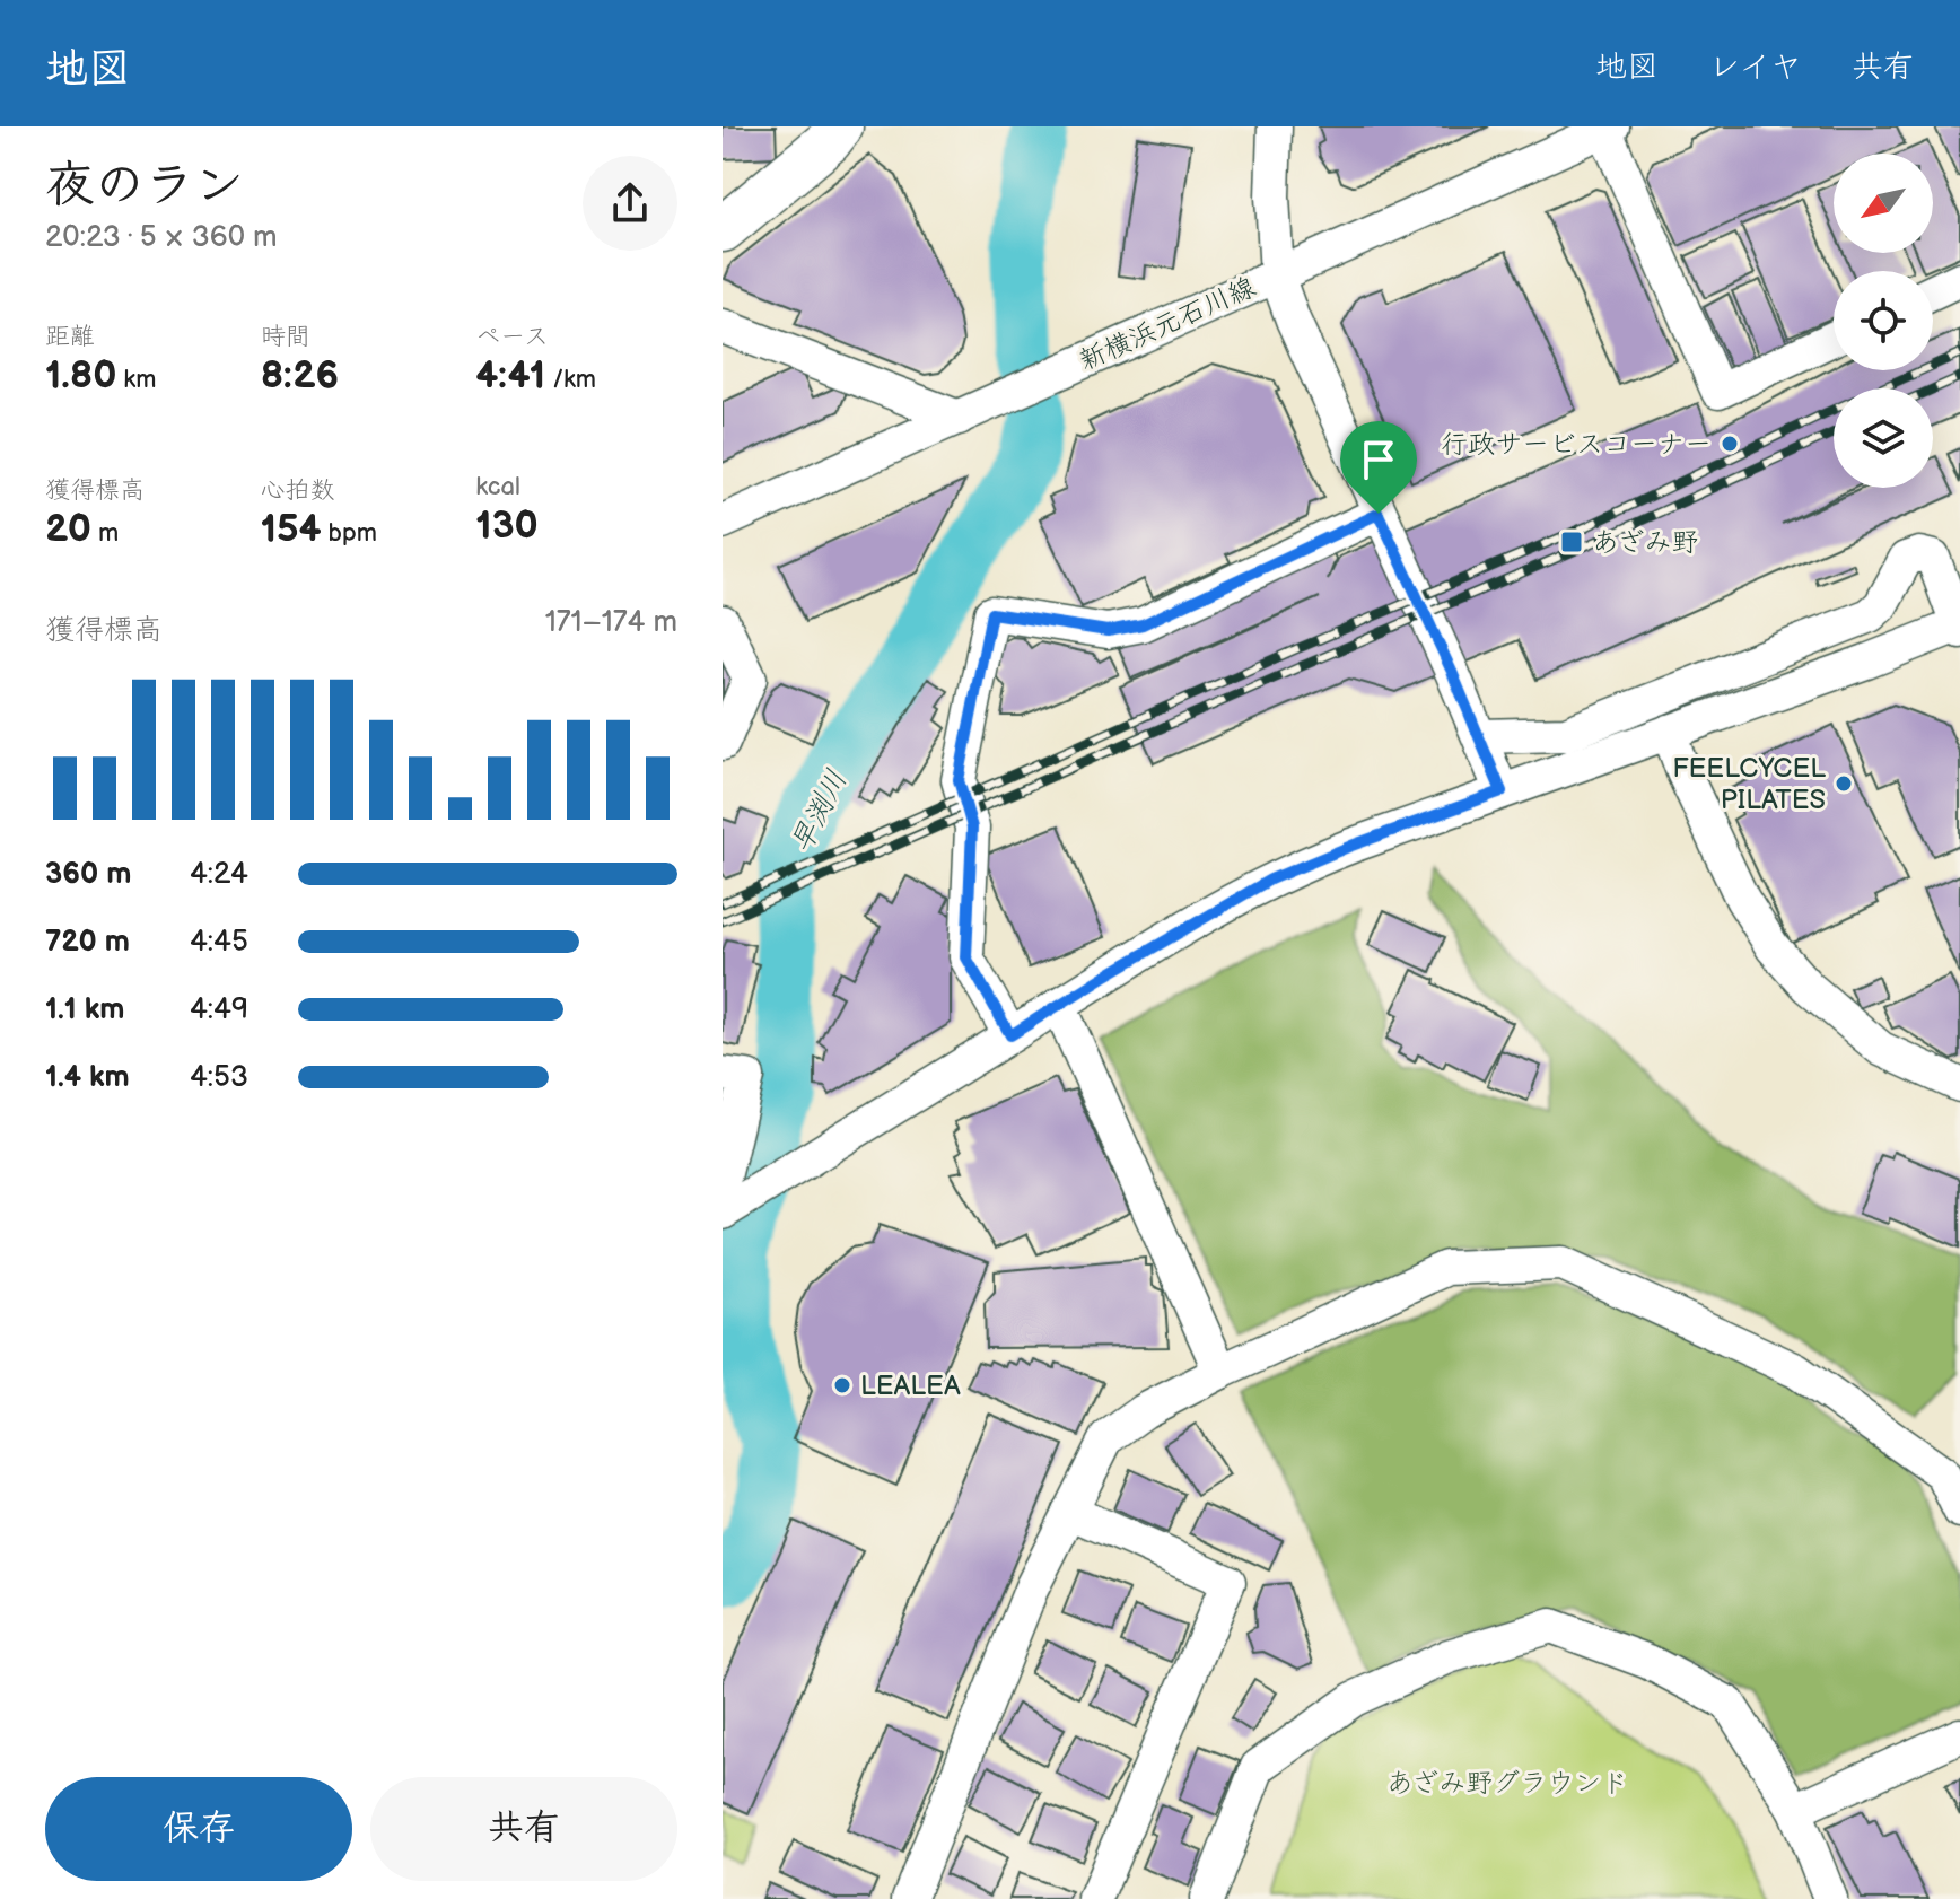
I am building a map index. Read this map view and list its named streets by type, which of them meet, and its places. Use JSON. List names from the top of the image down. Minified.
{"streets":{"street":["新横浜元石川線"]},"water":["早渕川"],"parks":["あざみ野グラウンド"],"places":{"other":["行政サービスコーナー","FEELCYCEL PILATES","LEALEA"],"transit":["あざみ野"]},"north":"bottom left","page":{"header":"地図","nav":["地図","レイヤ","共有"],"heading":["夜のラン","20:23 · 5 × 360 m"],"stats":[["距離","1.80 km"],["時間","8:26"],["ペース","4:41 /km"],["獲得標高","20 m"],["心拍数","154 bpm"],["kcal","130"]],"chart":["獲得標高","171–174 m"],"list":[{"name":"360 m","note":"4:24"},{"name":"720 m","note":"4:45"},{"name":"1.1 km","note":"4:49"},{"name":"1.4 km","note":"4:53"}],"buttons":["保存","共有"]}}
